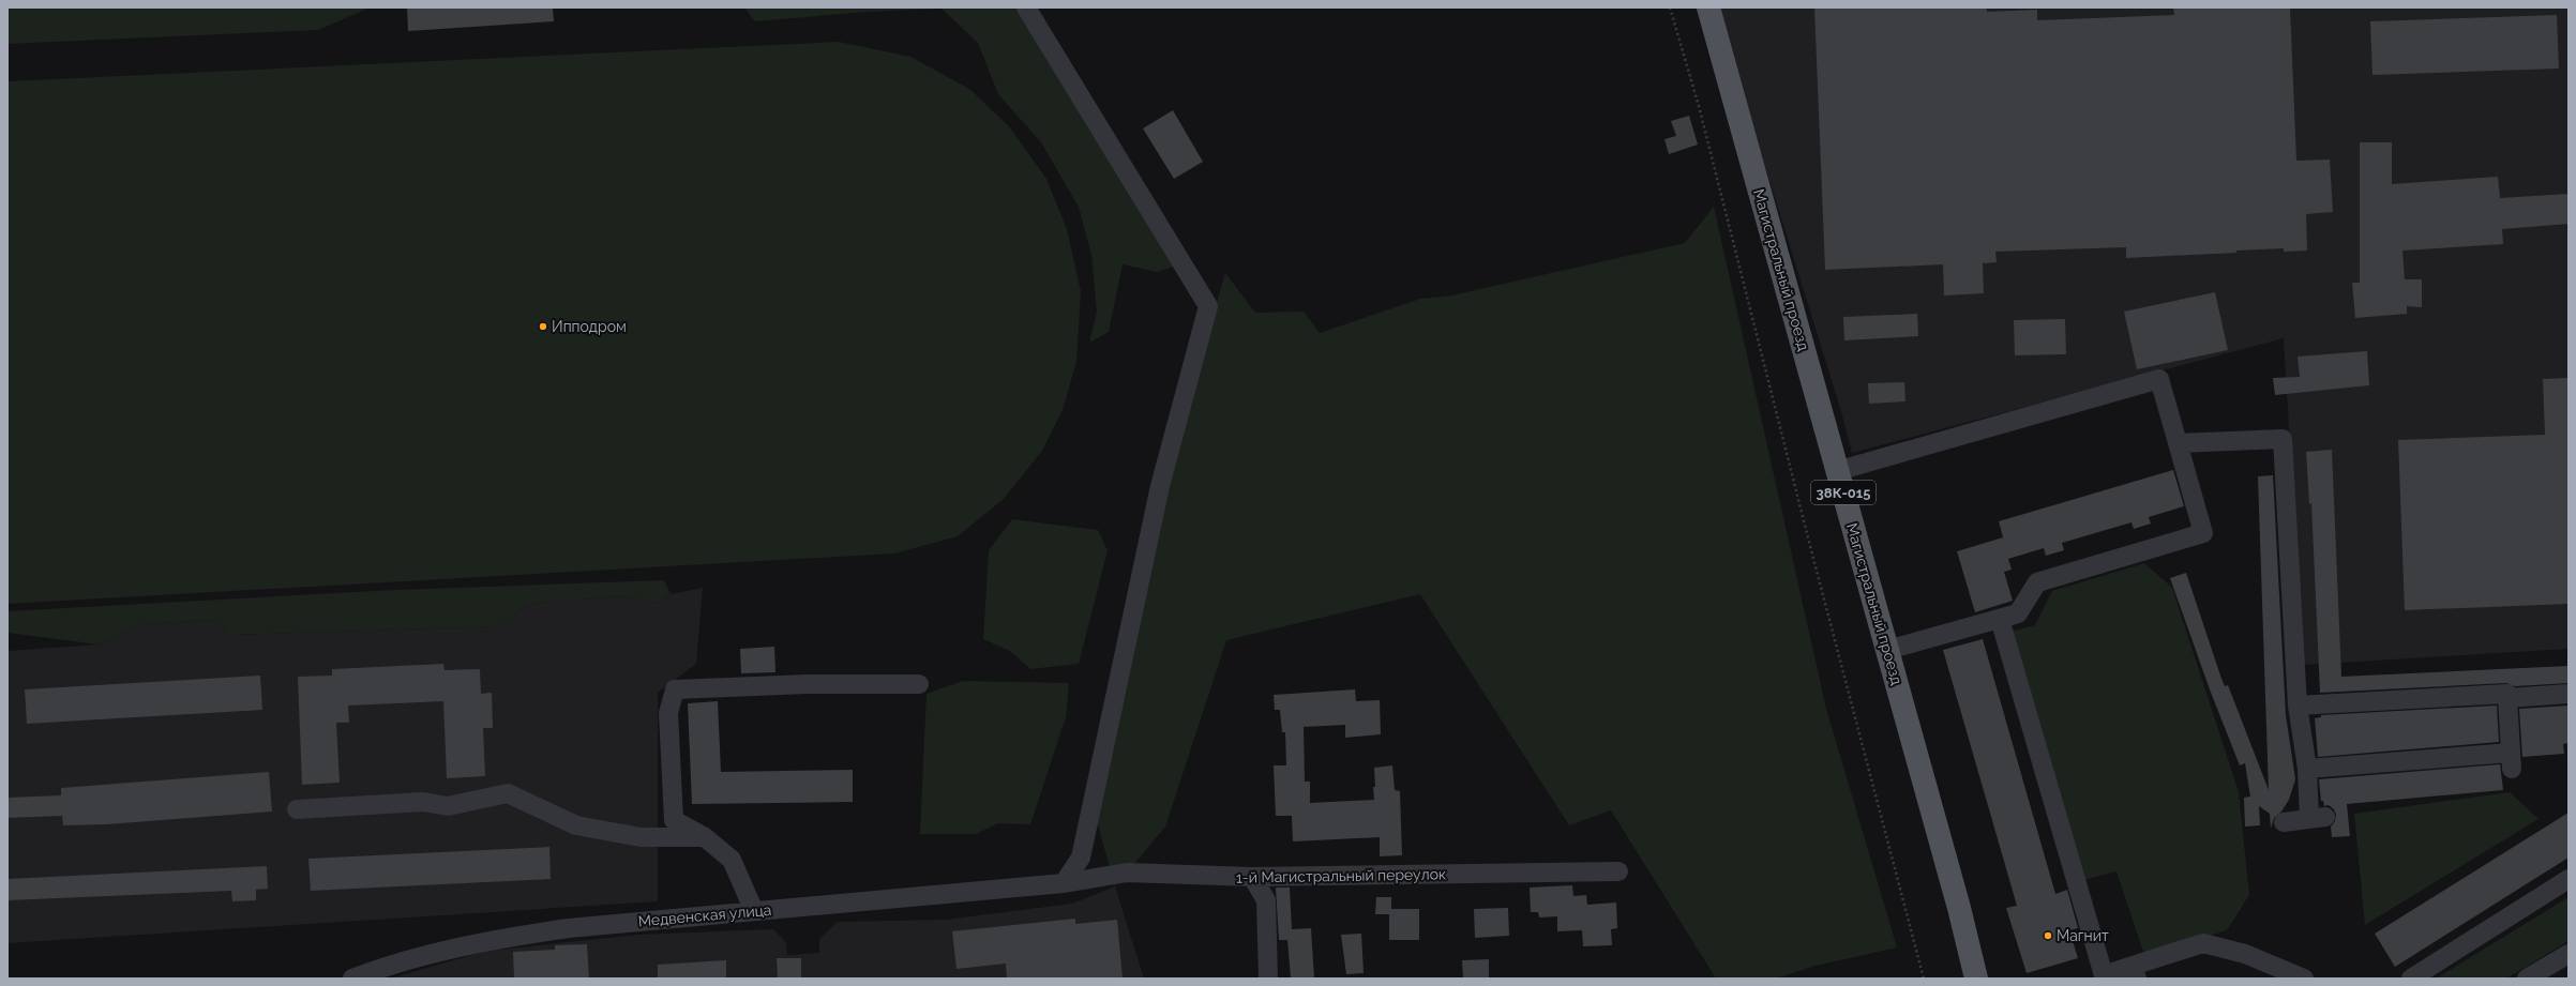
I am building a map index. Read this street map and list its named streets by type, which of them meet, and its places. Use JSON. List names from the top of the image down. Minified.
{"streets":{"main road":["Магистральный проезд","38К-015"],"street":["1-й Магистральный переулок","Медвенская улица"]},"crossings":[["1-й Магистральный переулок","Медвенская улица"]],"places":["Ипподром","Магнит"]}
